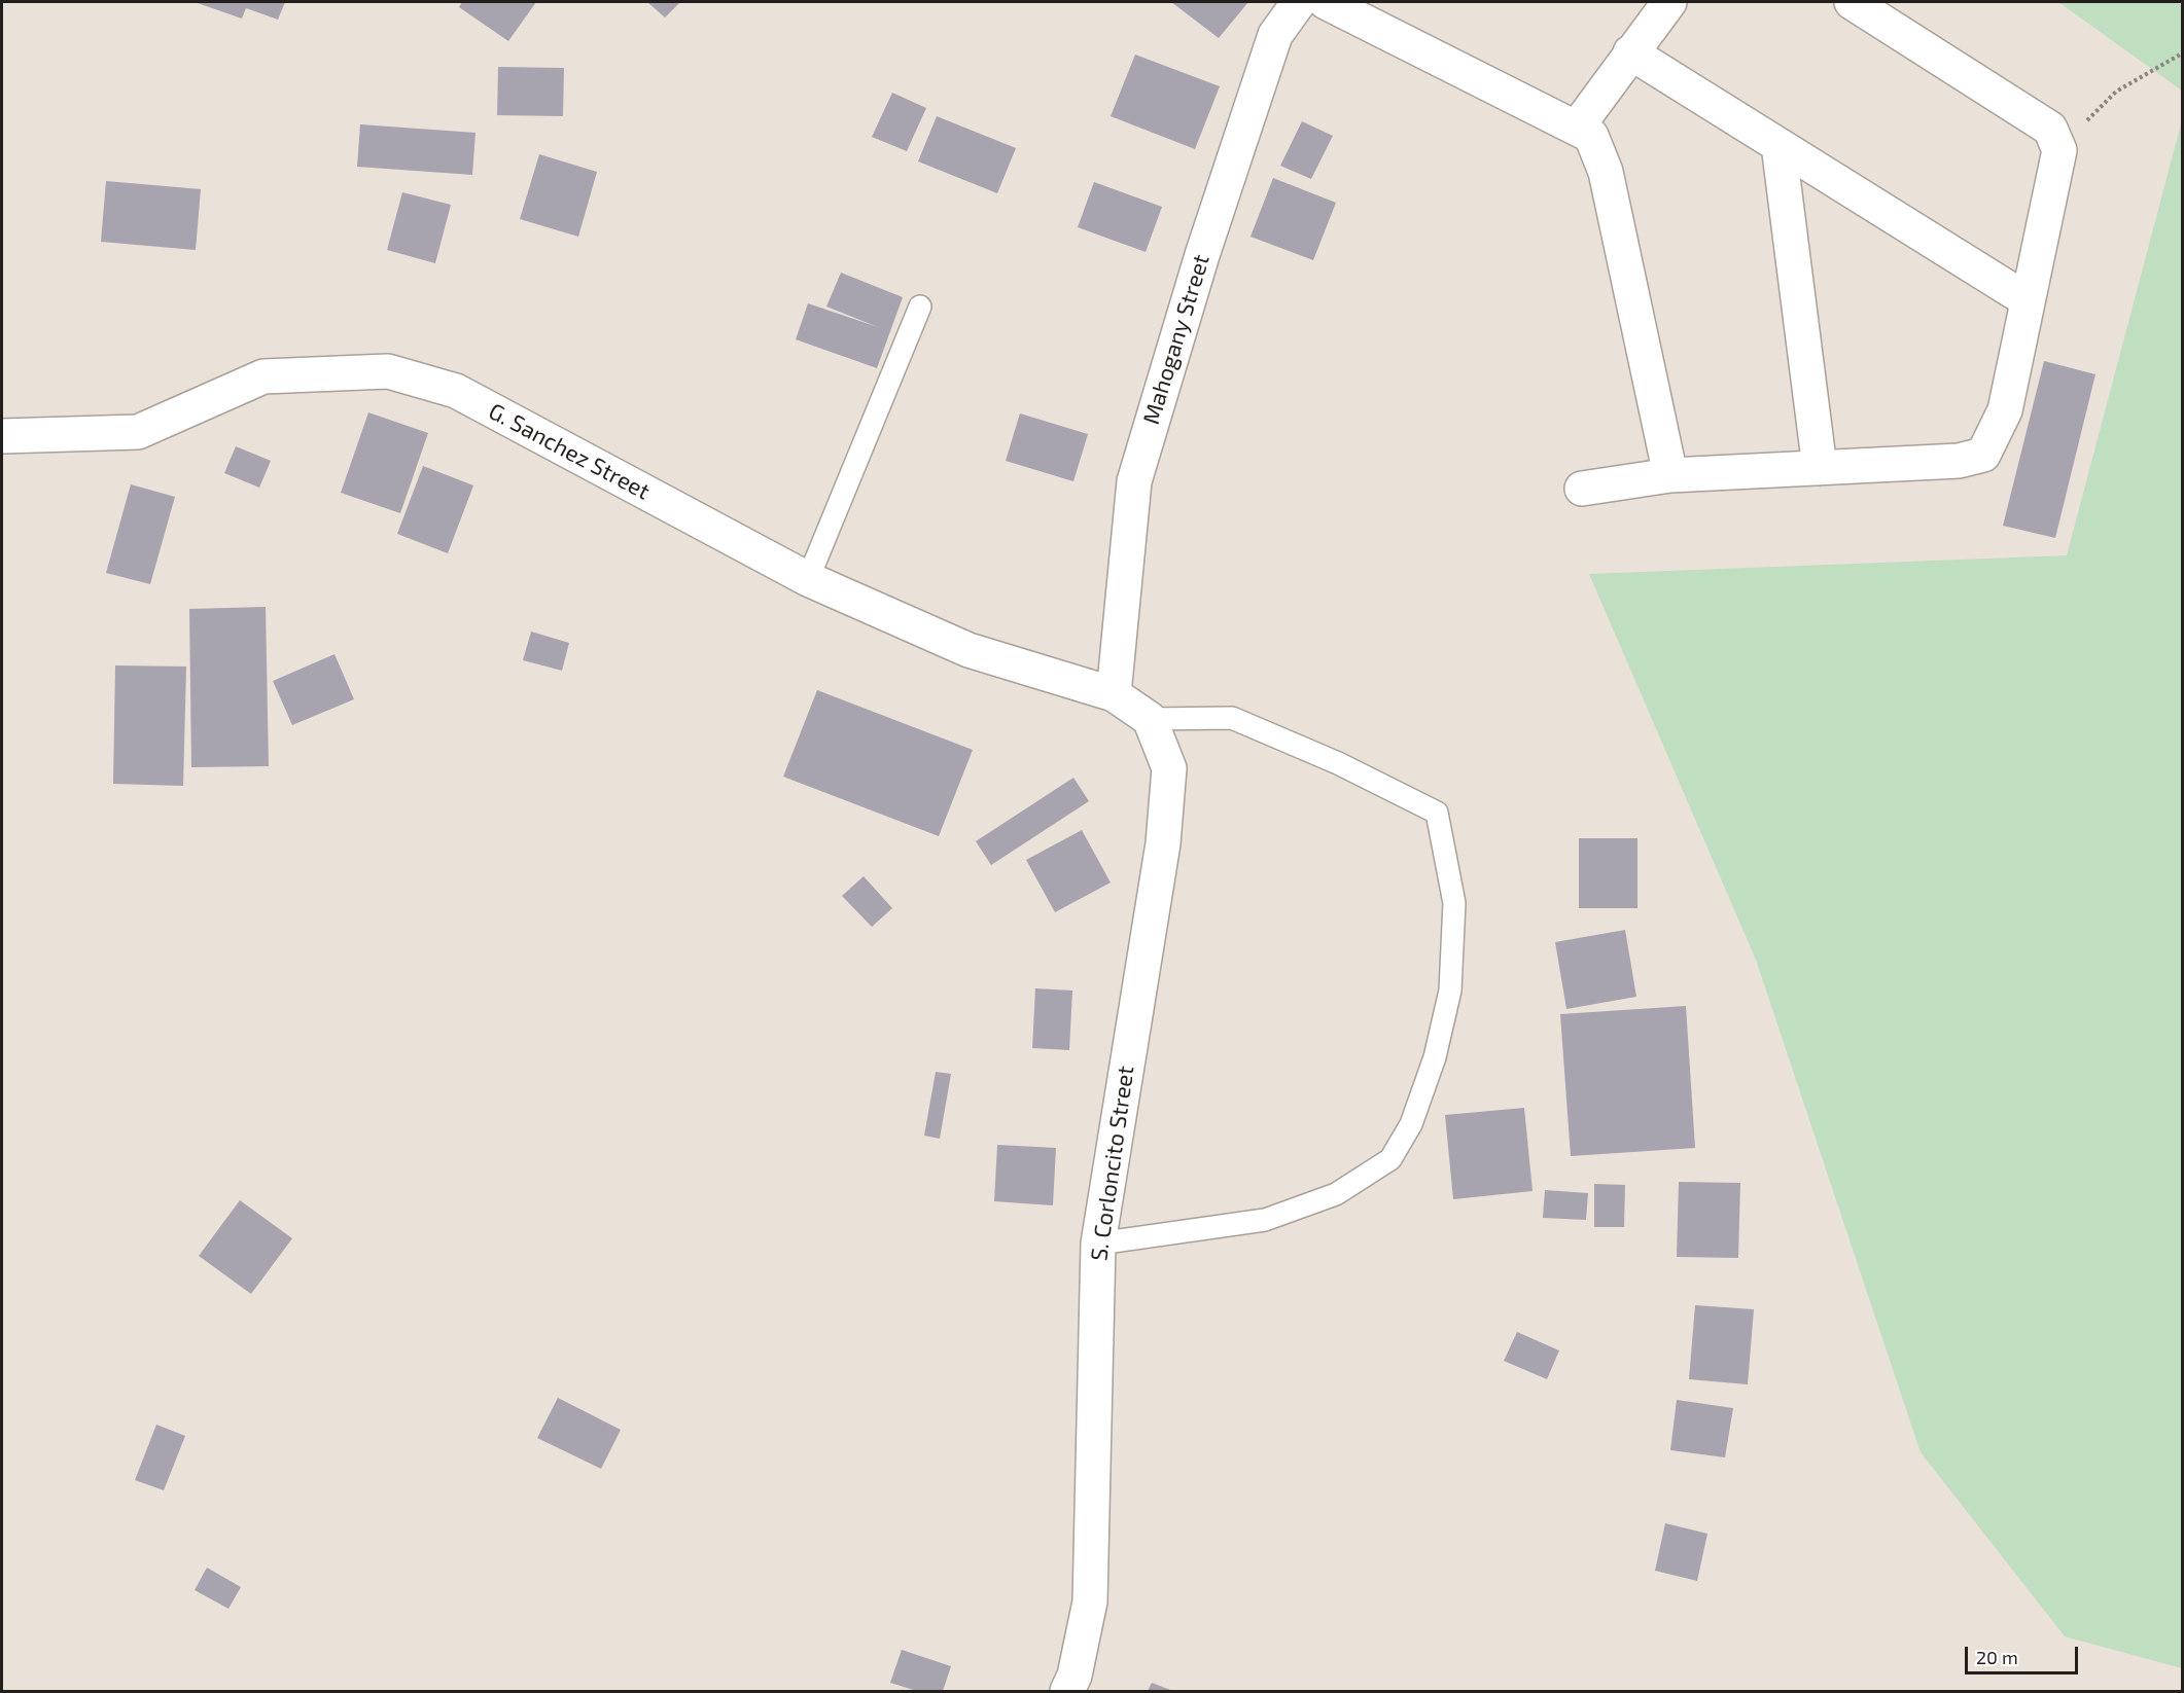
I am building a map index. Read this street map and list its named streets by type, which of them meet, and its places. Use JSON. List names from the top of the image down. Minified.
{"streets":{"street":["Mahogany Street","G. Sanchez Street","S. Corloncito Street"]},"crossings":[["Mahogany Street","G. Sanchez Street"]],"scale_bar":"20 m"}
